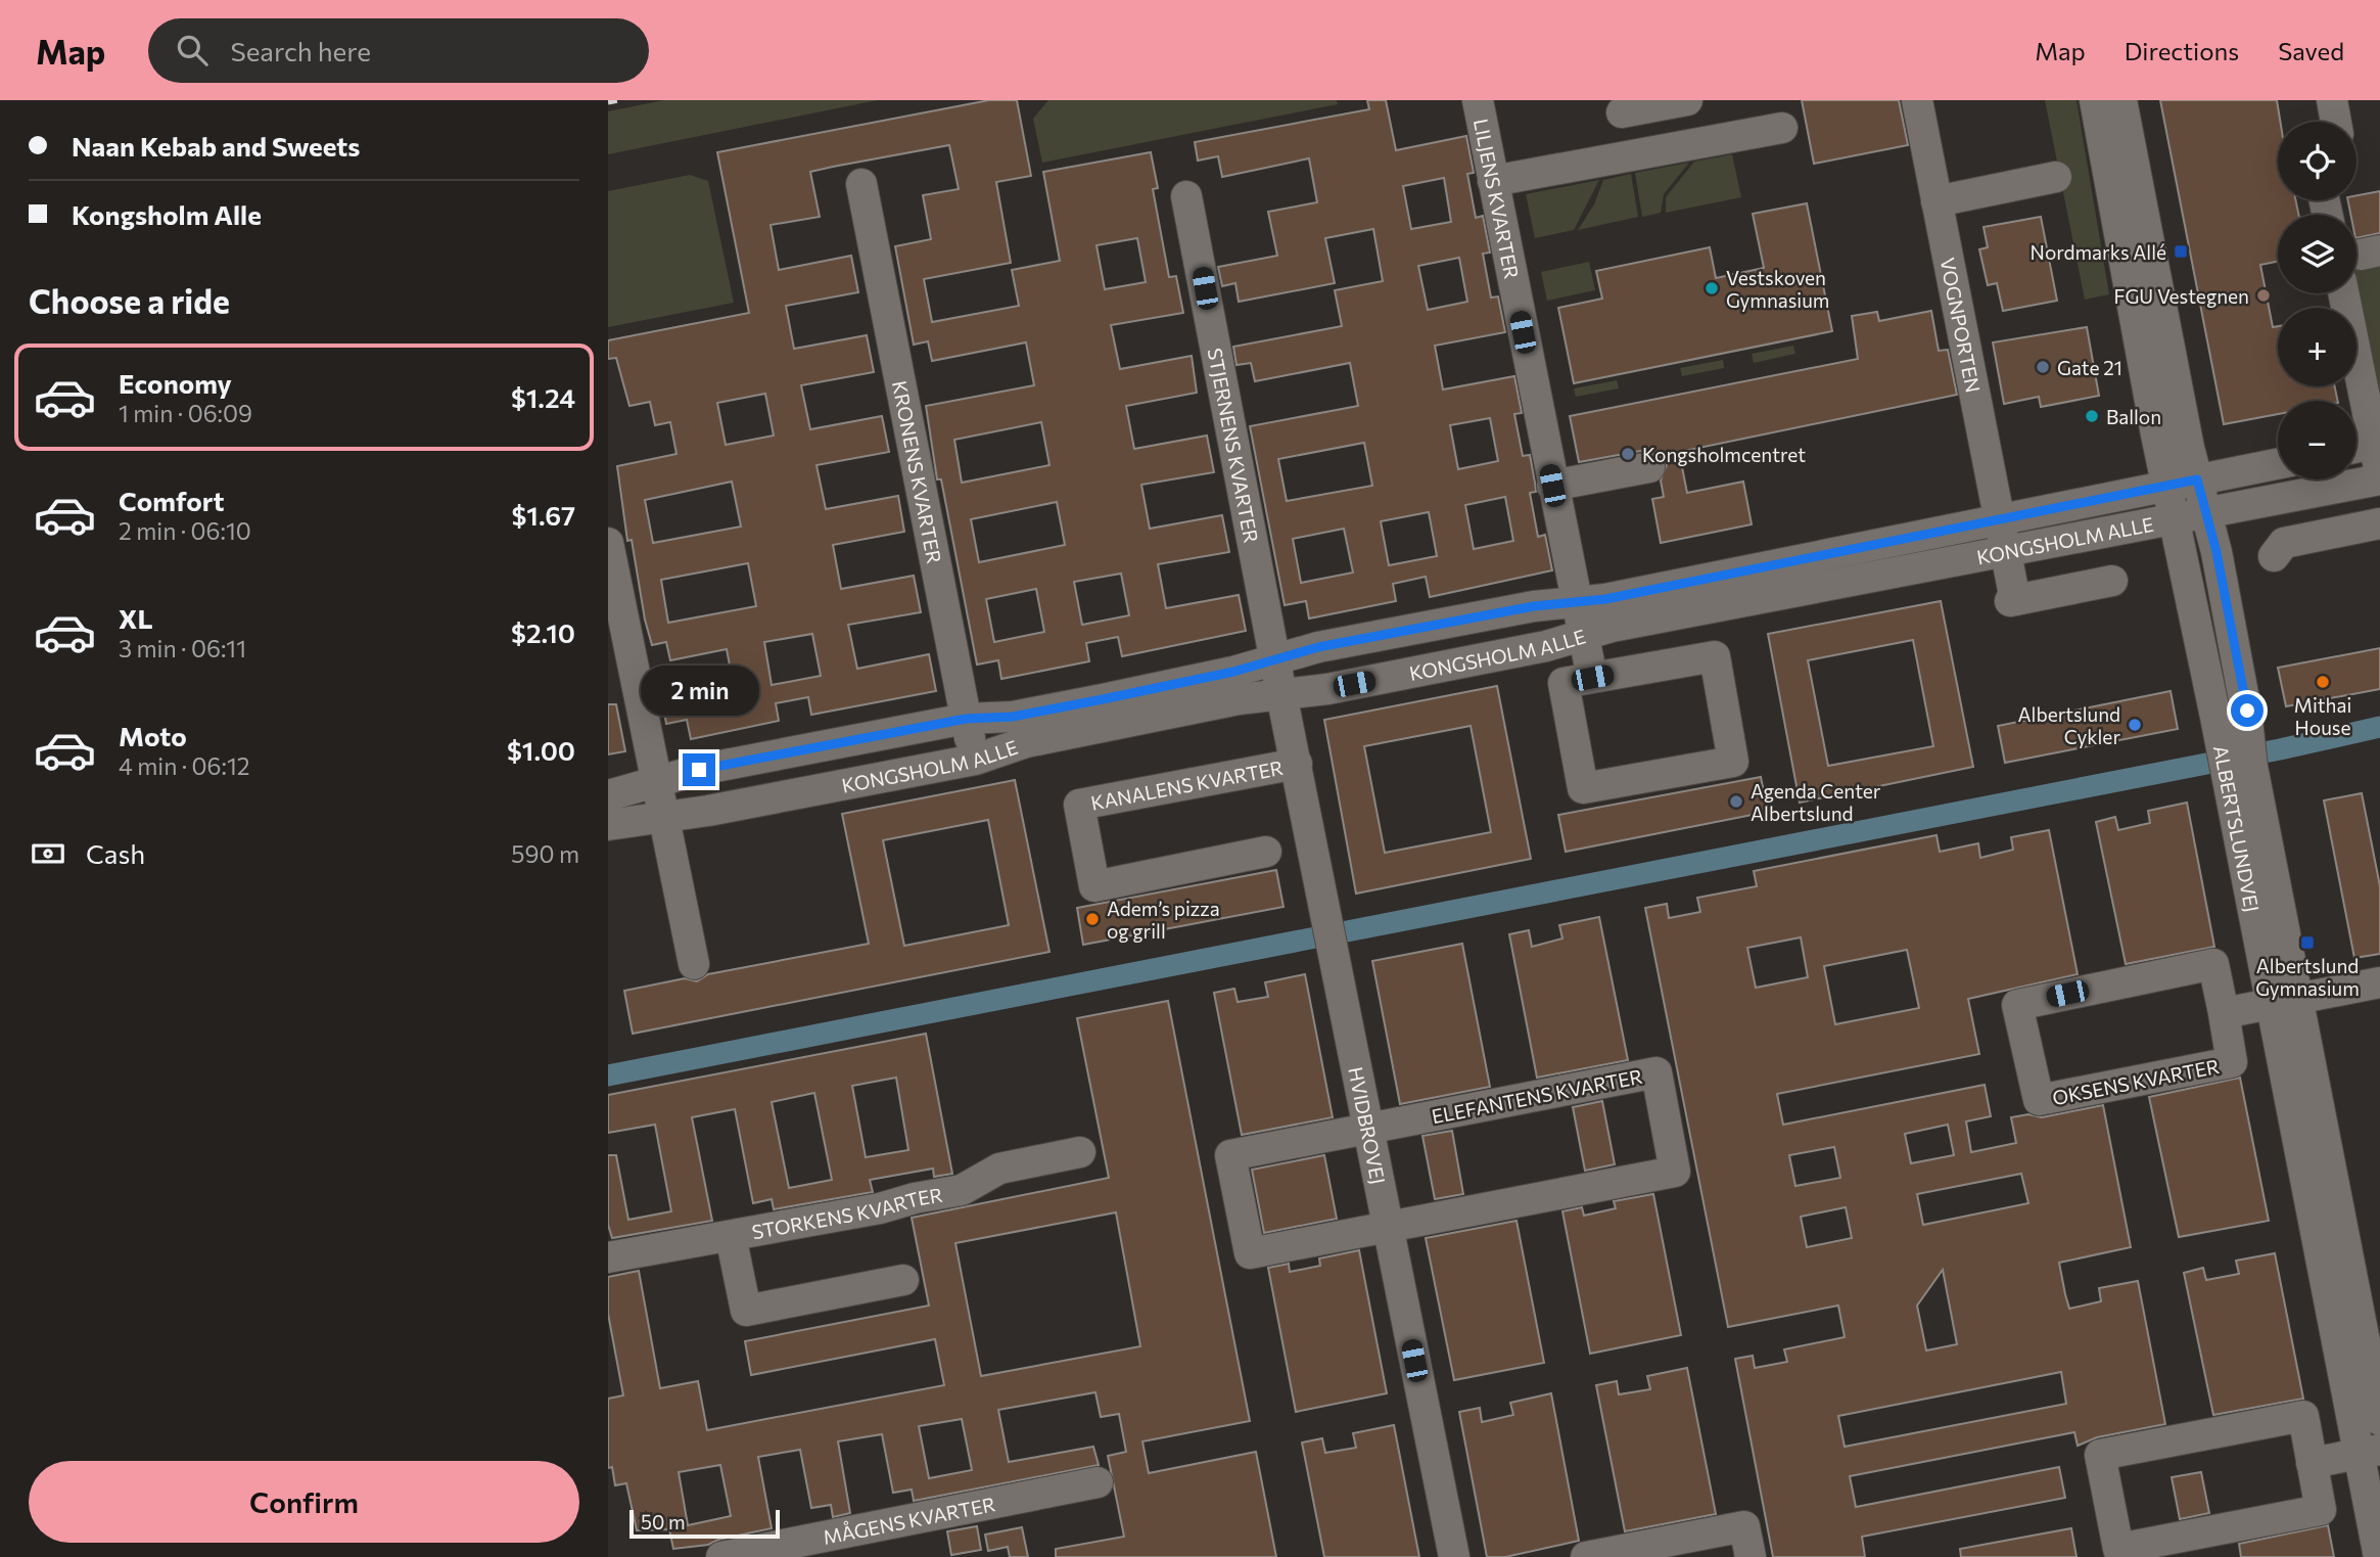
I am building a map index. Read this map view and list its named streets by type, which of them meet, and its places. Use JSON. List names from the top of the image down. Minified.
{"streets":{"street":["LILJENS KVARTER","VOGNPORTEN","STJERNENS KVARTER","KRONENS KVARTER","KONGSHOLM ALLE","KANALENS KVARTER","ALBERTSLUNDVEJ","OKSENS KVARTER","ELEFANTENS KVARTER","HVIDBROVEJ","STORKENS KVARTER","MÅGENS KVARTER"]},"crossings":[["LILJENS KVARTER","KONGSHOLM ALLE"],["VOGNPORTEN","KONGSHOLM ALLE"],["STJERNENS KVARTER","KONGSHOLM ALLE"],["STJERNENS KVARTER","HVIDBROVEJ"],["KRONENS KVARTER","KONGSHOLM ALLE"],["KONGSHOLM ALLE","ALBERTSLUNDVEJ"],["KONGSHOLM ALLE","HVIDBROVEJ"],["KANALENS KVARTER","HVIDBROVEJ"],["ELEFANTENS KVARTER","HVIDBROVEJ"]],"places":{"transit":["Nordmarks Allé","Albertslund Gymnasium"],"other":["Vestskoven Gymnasium","FGU Vestegnen","Gate 21","Ballon","Kongsholmcentret","Mithai House","Albertslund Cykler","Agenda Center Albertslund","Adem’s pizza og grill"]},"scale_bar":"50 m","page":{"header":"Map","search":"Search here","nav":["Map","Directions","Saved"],"banner":["Naan Kebab and Sweets","Kongsholm Alle"],"map_buttons":["+","−"],"heading":"Choose a ride","list":[{"name":"Economy","note":"1 min · 06:09","value":"$1.24"},{"name":"Comfort","note":"2 min · 06:10","value":"$1.67"},{"name":"XL","note":"3 min · 06:11","value":"$2.10"},{"name":"Moto","note":"4 min · 06:12","value":"$1.00"}],"bubble":"2 min","pay":["Cash","590 m"],"buttons":"Confirm","scale":"50 m"}}
